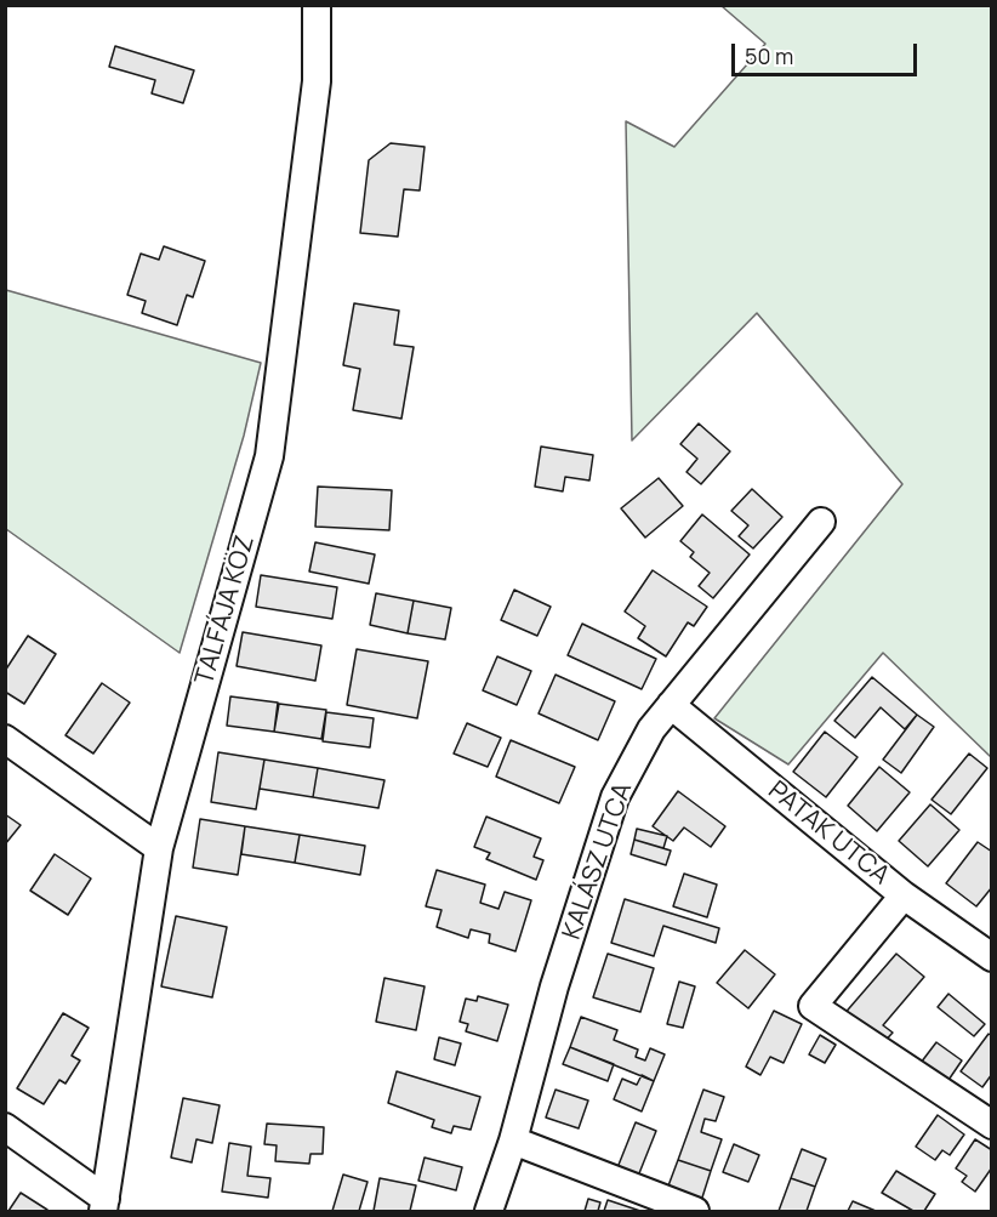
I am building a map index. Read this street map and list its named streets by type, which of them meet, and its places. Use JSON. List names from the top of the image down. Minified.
{"streets":{"street":["TALFÁJA KÖZ","PATAK UTCA","KALÁSZ UTCA"]},"crossings":[["PATAK UTCA","KALÁSZ UTCA"]],"scale_bar":"50 m"}
